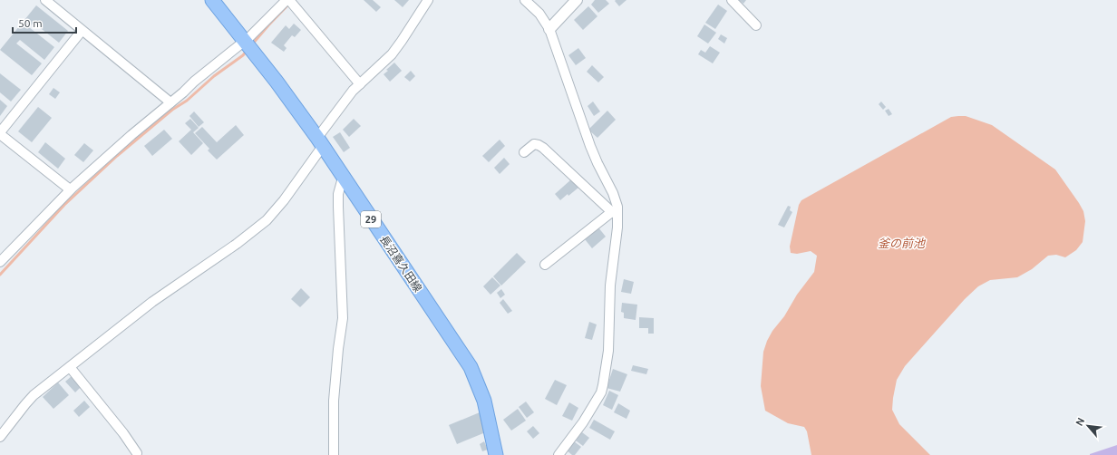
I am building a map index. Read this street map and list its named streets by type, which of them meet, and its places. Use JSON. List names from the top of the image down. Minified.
{"streets":{"main road":["29","長沼喜久田線"]},"water":["釜の前池"],"scale_bar":"50 m","north":"top left"}
